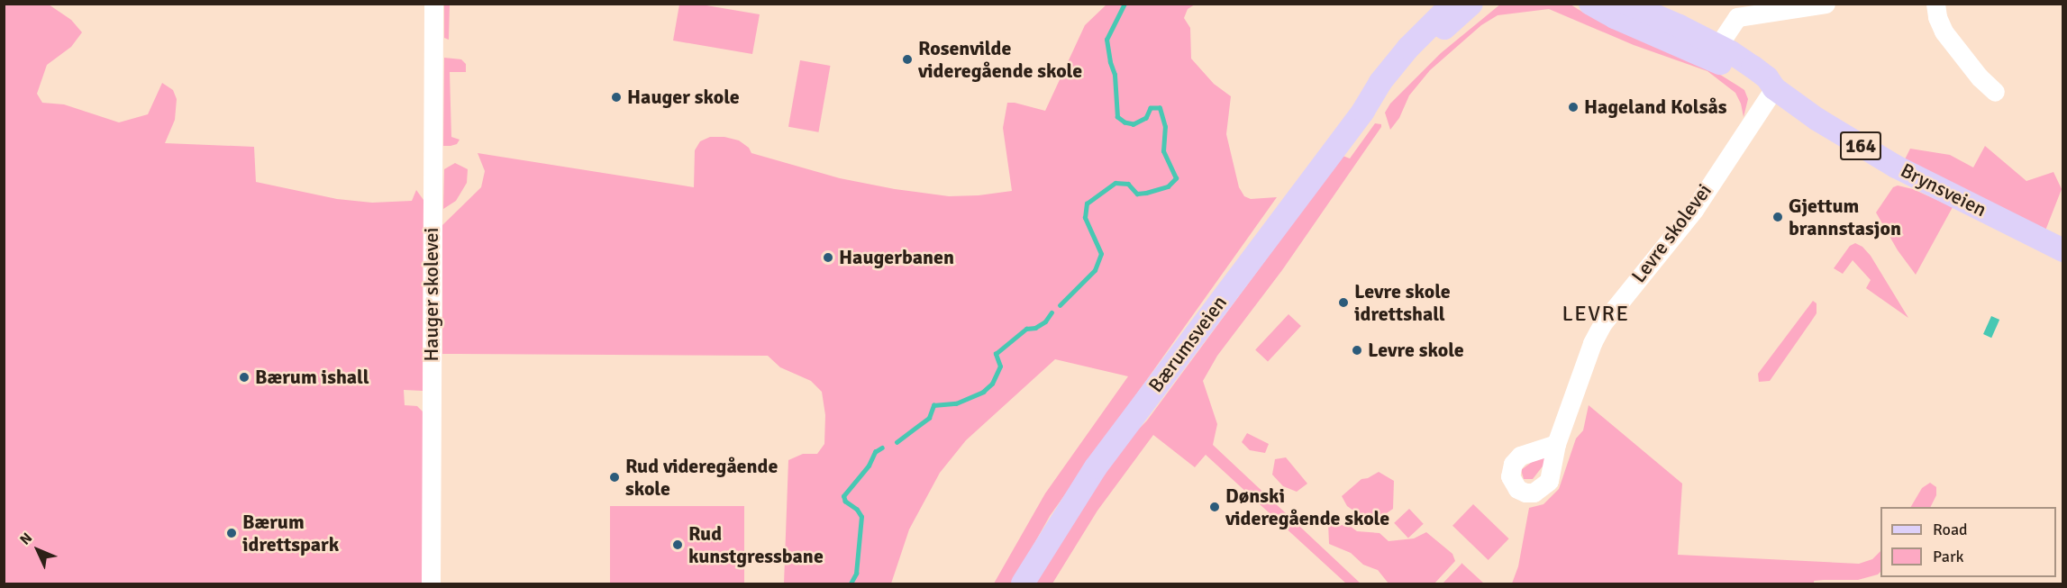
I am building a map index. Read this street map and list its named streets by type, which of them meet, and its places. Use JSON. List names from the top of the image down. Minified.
{"streets":{"main road":["164","Brynsveien","Bærumsveien"],"street":["Levre skolevei","Hauger skolevei"]},"crossings":[["Brynsveien","Levre skolevei"]],"districts":["LEVRE"],"places":["Rosenvilde videregående skole","Hauger skole","Hageland Kolsås","Gjettum brannstasjon","Haugerbanen","Levre skole idrettshall","Levre skole","Bærum ishall","Rud videregående skole","Dønski videregående skole","Bærum idrettspark","Rud kunstgressbane"],"legend":["Road","Park"],"north":"top left"}
